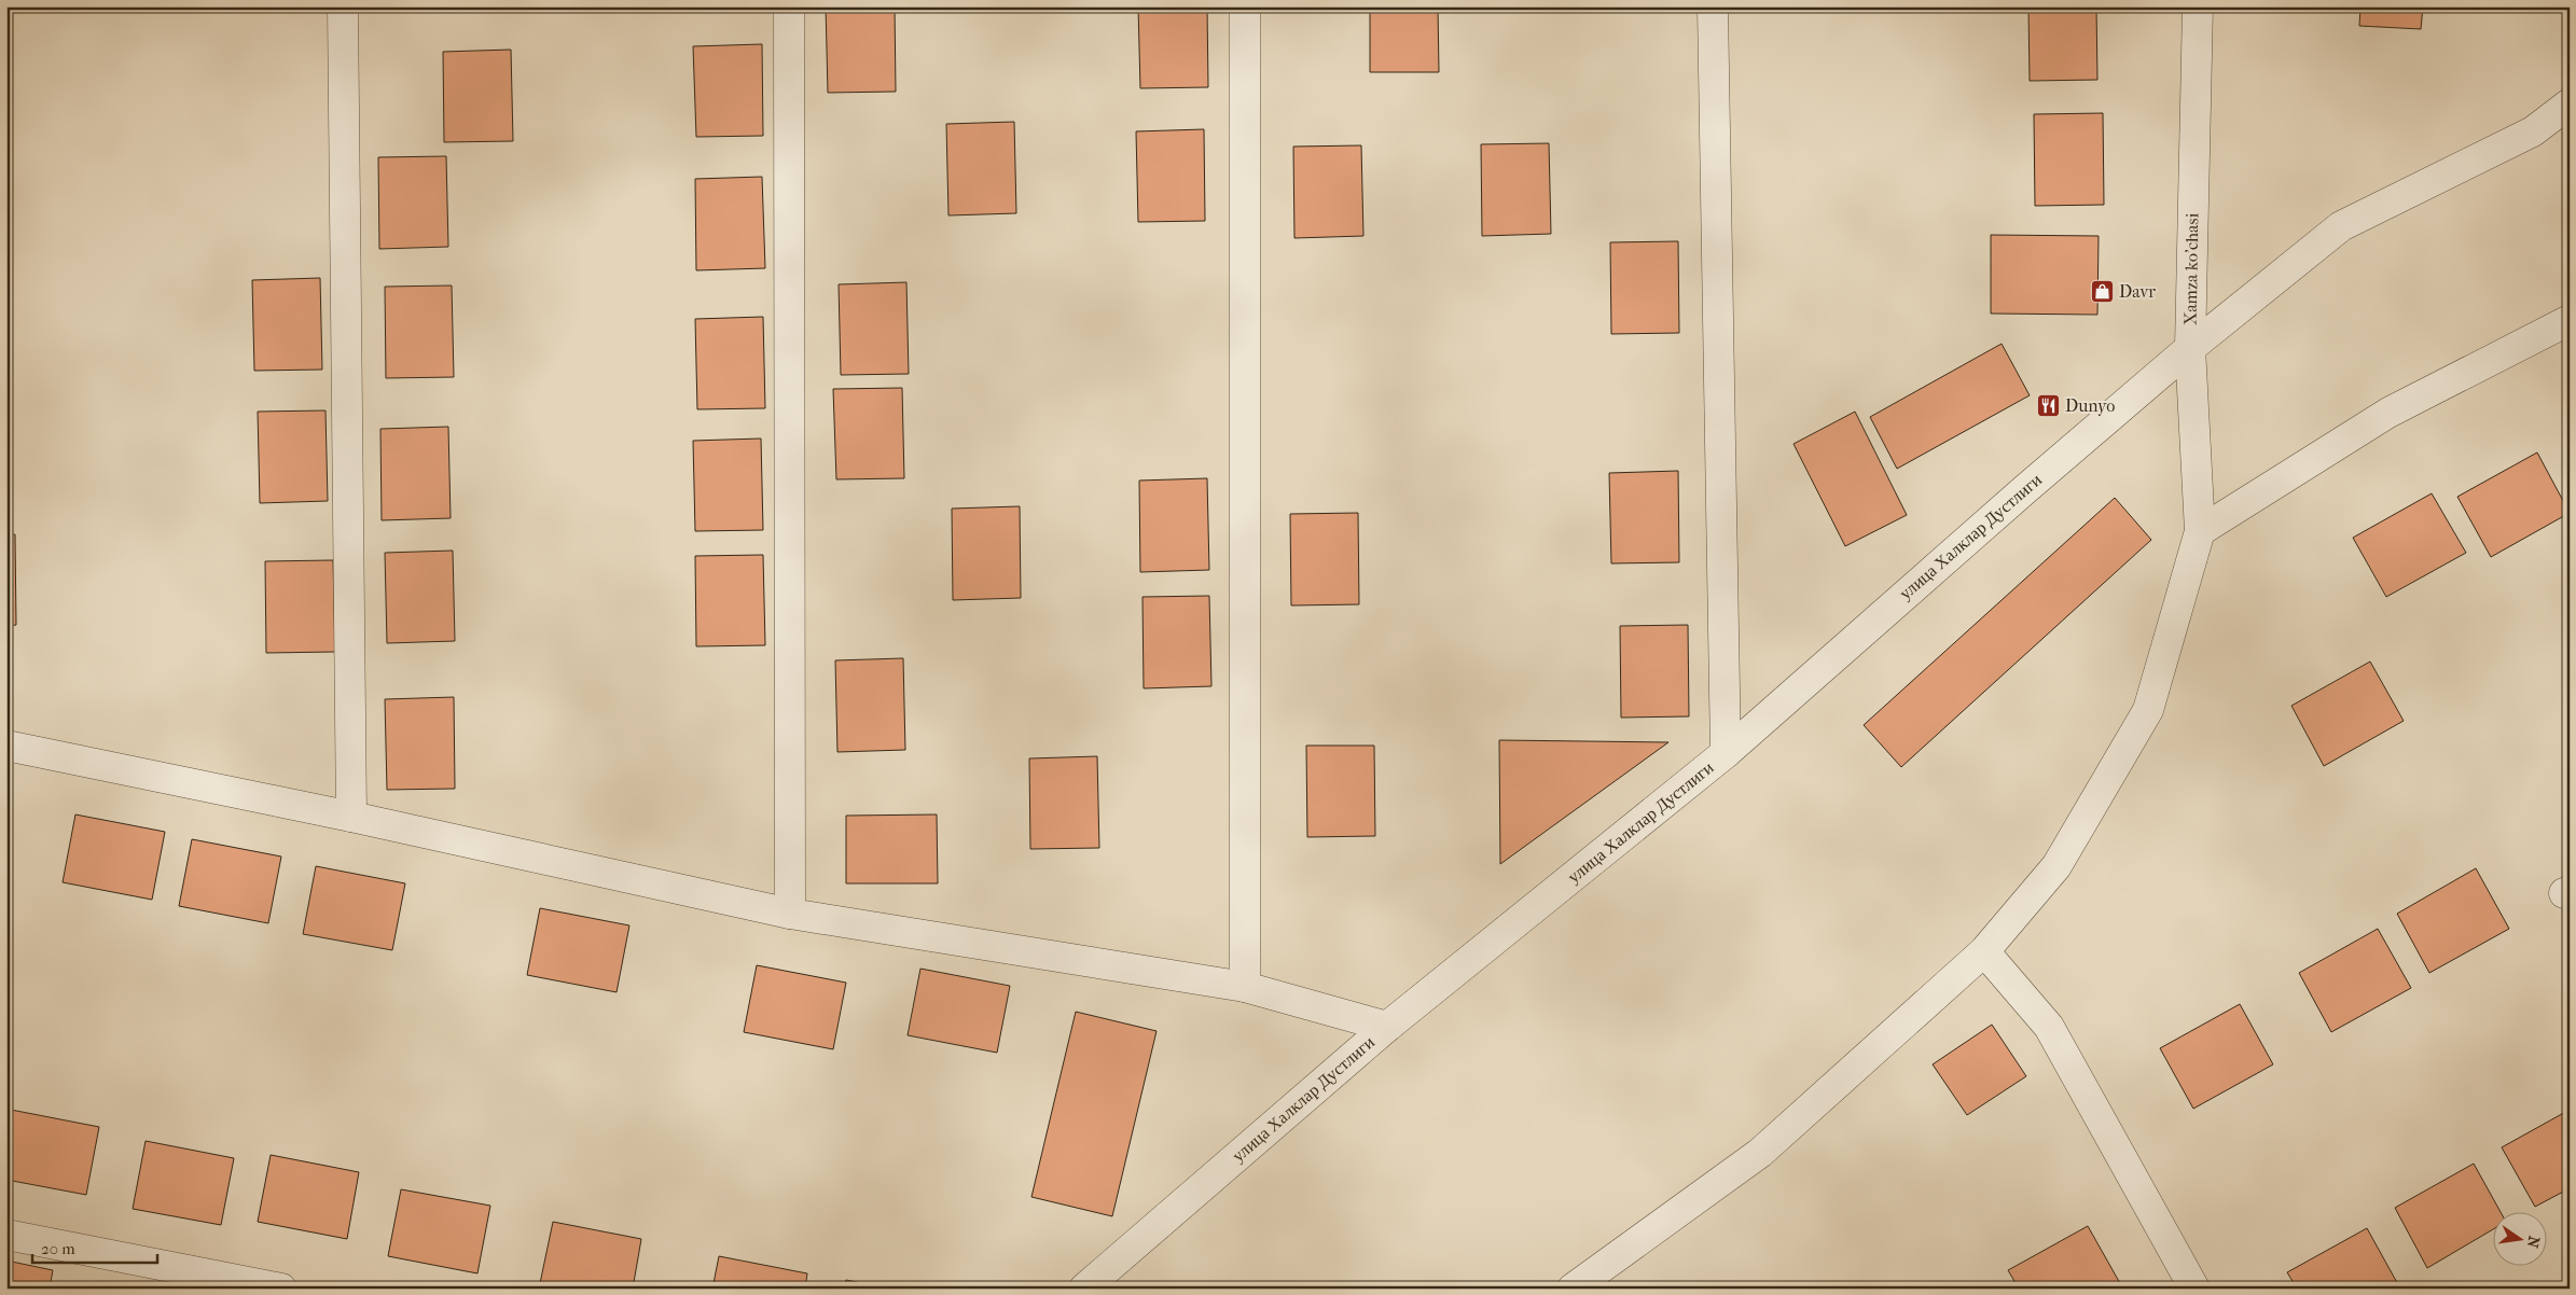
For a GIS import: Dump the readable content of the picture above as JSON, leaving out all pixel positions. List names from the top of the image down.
{
  "streets": {
    "street": ["Xamza ko'chasi", "улица Халклар Дустлиги"]
  },
  "crossings": [
    ["Xamza ko'chasi", "улица Халклар Дустлиги"]
  ],
  "places": {
    "shop": ["Davr"],
    "restaurant": ["Dunyo"]
  },
  "scale_bar": "20 m",
  "north": "right"
}
